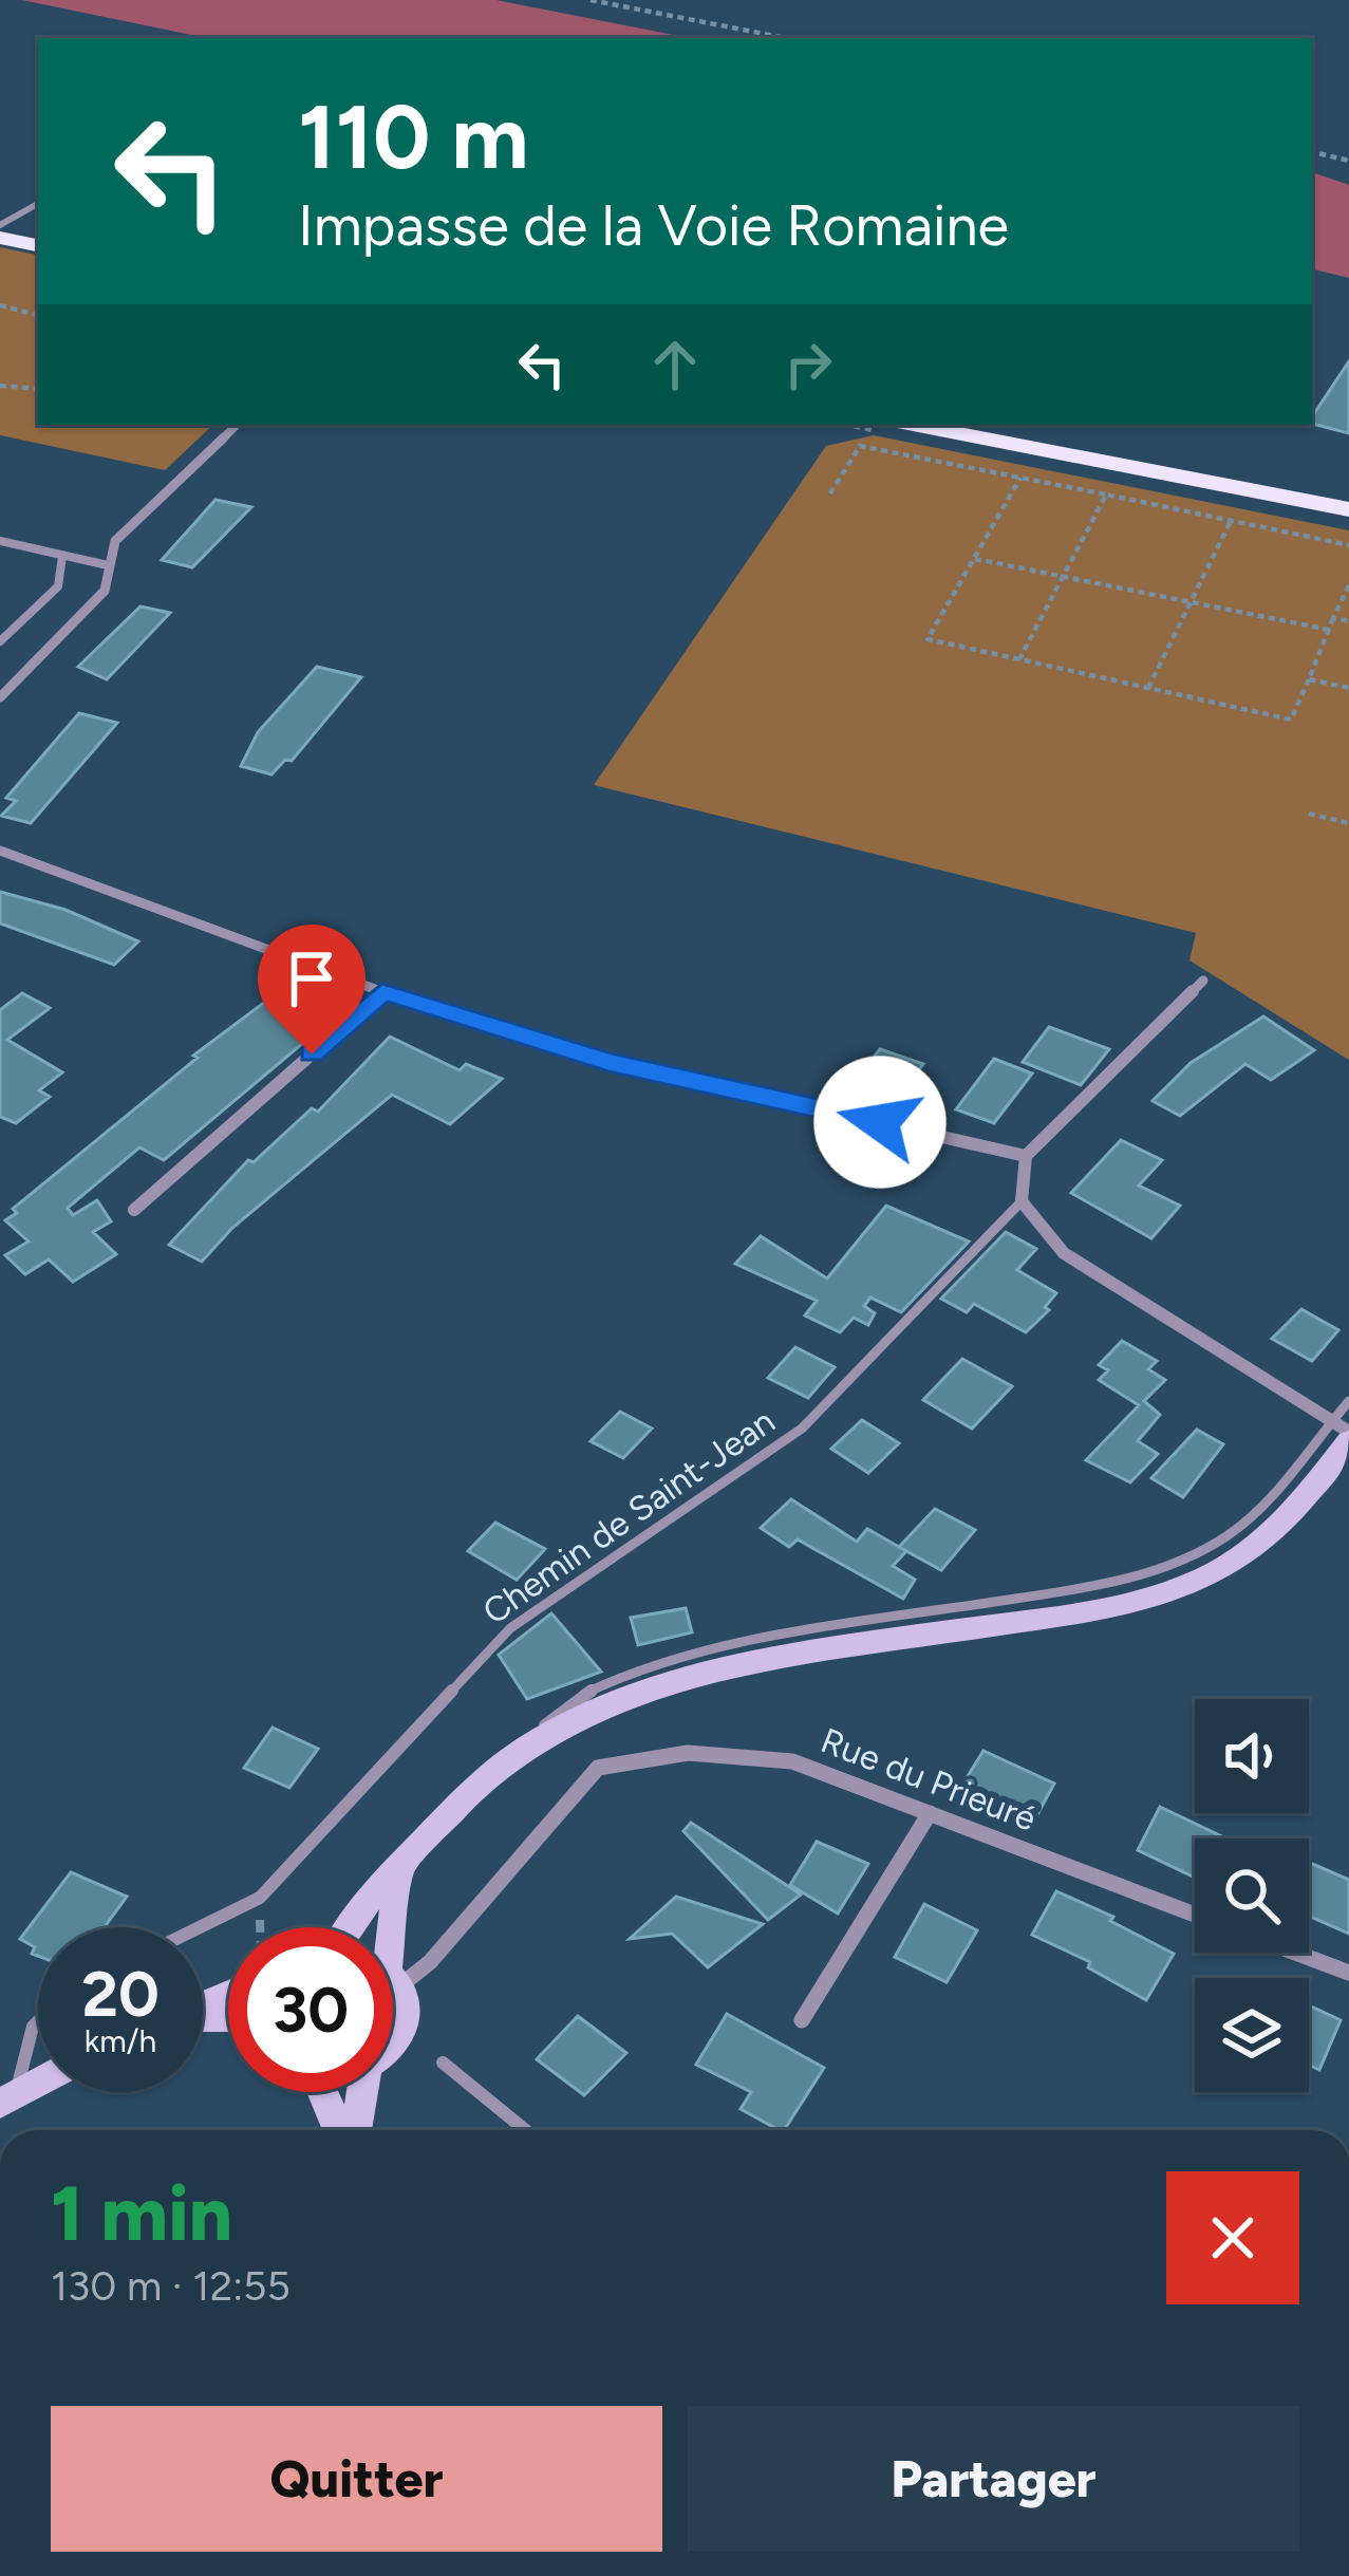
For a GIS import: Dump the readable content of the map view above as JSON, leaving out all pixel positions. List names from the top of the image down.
{
  "streets": {
    "street": ["Rue du Prieuré"],
    "lane": ["Chemin de Saint-Jean"]
  },
  "page": {
    "turn": ["110 m", "Impasse de la Voie Romaine"],
    "speed": "20 km/h",
    "limit": "30",
    "heading": ["1 min", "130 m · 12:55"],
    "buttons": ["Quitter", "Partager"]
  }
}
